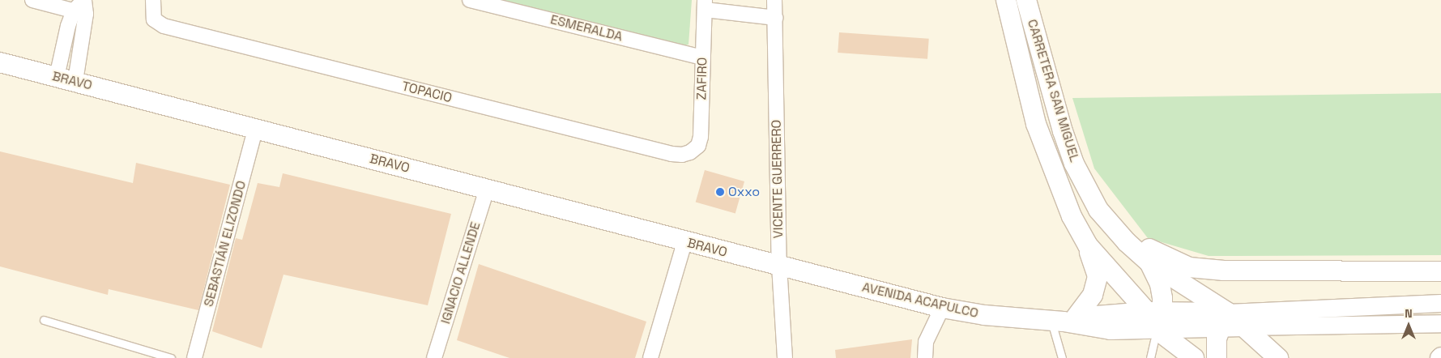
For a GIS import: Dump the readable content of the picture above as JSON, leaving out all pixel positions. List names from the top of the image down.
{
  "streets": {
    "main road": ["BRAVO", "CARRETERA SAN MIGUEL", "AVENIDA ACAPULCO"],
    "street": [
      "ESMERALDA",
      "ZAFIRO",
      "TOPACIO",
      "VICENTE GUERRERO",
      "SEBASTIÁN ELIZONDO",
      "IGNACIO ALLENDE"
    ]
  },
  "crossings": [
    ["ESMERALDA", "ZAFIRO"],
    ["ZAFIRO", "TOPACIO"],
    ["BRAVO", "VICENTE GUERRERO"],
    ["BRAVO", "SEBASTIÁN ELIZONDO"],
    ["BRAVO", "IGNACIO ALLENDE"],
    ["BRAVO", "AVENIDA ACAPULCO"],
    ["CARRETERA SAN MIGUEL", "AVENIDA ACAPULCO"],
    ["VICENTE GUERRERO", "AVENIDA ACAPULCO"]
  ],
  "places": ["Oxxo"],
  "north": "top"
}
